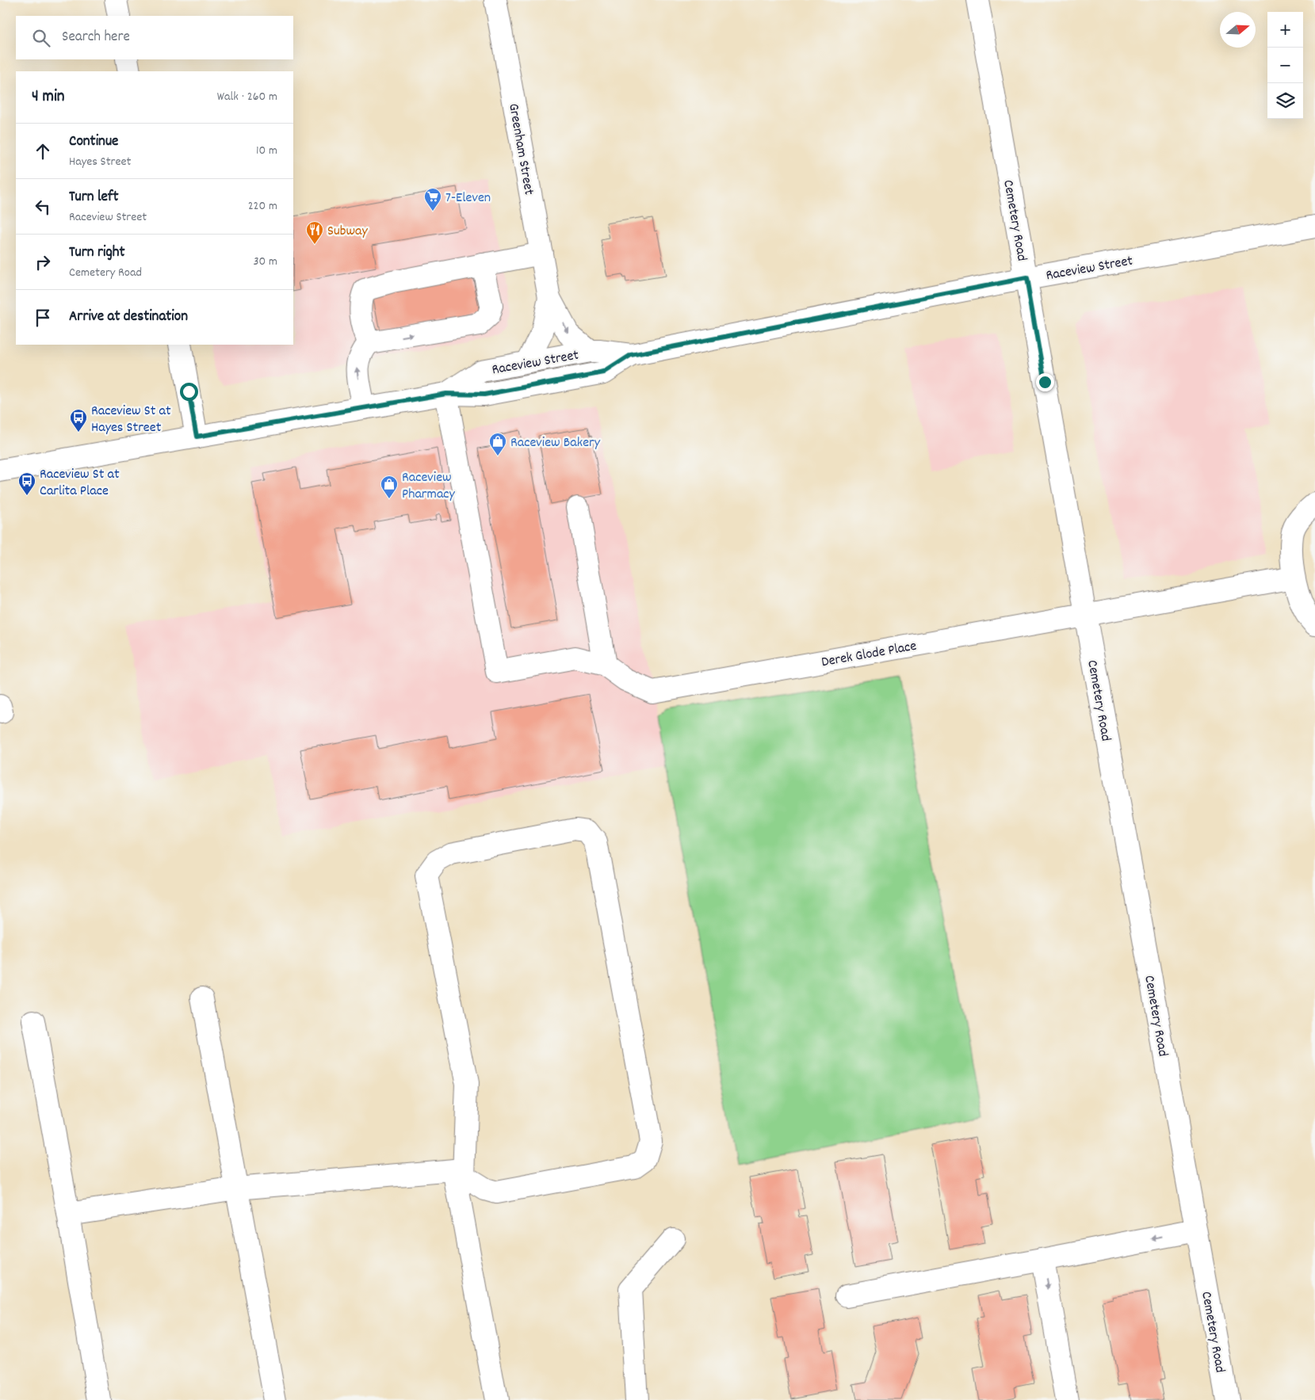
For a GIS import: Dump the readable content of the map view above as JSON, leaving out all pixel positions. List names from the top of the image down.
{
  "streets": {
    "street": [
      "Greenham Street",
      "Cemetery Road",
      "Raceview Street",
      "Derek Glode Place"
    ]
  },
  "crossings": [
    ["Greenham Street", "Raceview Street"],
    ["Cemetery Road", "Raceview Street"],
    ["Cemetery Road", "Derek Glode Place"]
  ],
  "places": {
    "supermarket": ["7-Eleven"],
    "restaurant": ["Subway"],
    "bus stop": ["Raceview St at Hayes Street", "Raceview St at Carlita Place"],
    "shop": ["Raceview Bakery", "Raceview Pharmacy"]
  },
  "north": "right",
  "page": {
    "map_buttons": ["+", "−"],
    "search": "Search here",
    "heading": ["4 min", "Walk · 260 m"],
    "list": [
      ["Continue", "Hayes Street", "10 m"],
      ["Turn left", "Raceview Street", "220 m"],
      ["Turn right", "Cemetery Road", "30 m"],
      "Arrive at destination"
    ]
  }
}
